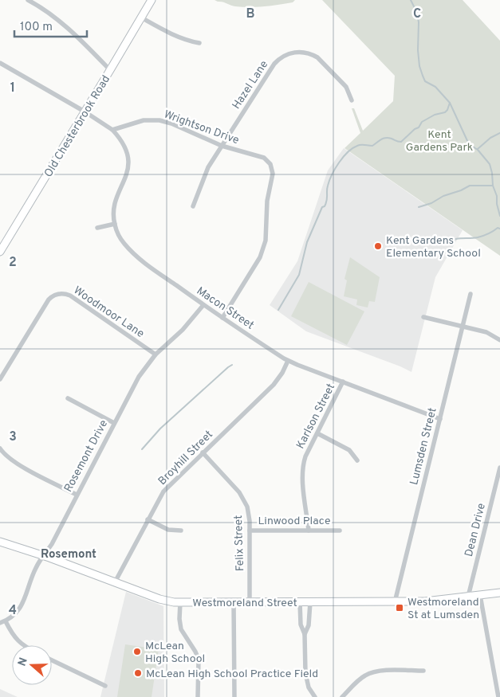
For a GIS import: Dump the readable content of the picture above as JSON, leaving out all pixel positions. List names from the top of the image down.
{
  "streets": {
    "main road": ["Old Chesterbrook Road", "Westmoreland Street"],
    "street": [
      "Hazel Lane",
      "Wrightson Drive",
      "Macon Street",
      "Woodmoor Lane",
      "Karlson Street",
      "Lumsden Street",
      "Rosemont Drive",
      "Broyhill Street",
      "Linwood Place",
      "Dean Drive",
      "Felix Street"
    ]
  },
  "crossings": [
    ["Hazel Lane", "Wrightson Drive"],
    ["Wrightson Drive", "Macon Street"],
    ["Macon Street", "Karlson Street"],
    ["Macon Street", "Lumsden Street"],
    ["Macon Street", "Rosemont Drive"],
    ["Macon Street", "Broyhill Street"],
    ["Woodmoor Lane", "Rosemont Drive"],
    ["Karlson Street", "Linwood Place"],
    ["Lumsden Street", "Westmoreland Street"],
    ["Rosemont Drive", "Westmoreland Street"],
    ["Broyhill Street", "Felix Street"],
    ["Broyhill Street", "Westmoreland Street"],
    ["Linwood Place", "Felix Street"],
    ["Dean Drive", "Westmoreland Street"],
    ["Felix Street", "Westmoreland Street"]
  ],
  "districts": ["Rosemont"],
  "parks": ["Kent Gardens Park"],
  "places": {
    "other": ["Kent Gardens Elementary School", "McLean High School", "McLean High School Practice Field"],
    "transit": ["Westmoreland St at Lumsden"]
  },
  "scale_bar": "100 m",
  "north": "left",
  "grid": {
    "columns": ["B", "C"],
    "rows": [
      "1",
      "2",
      "3",
      "4"
    ]
  }
}
